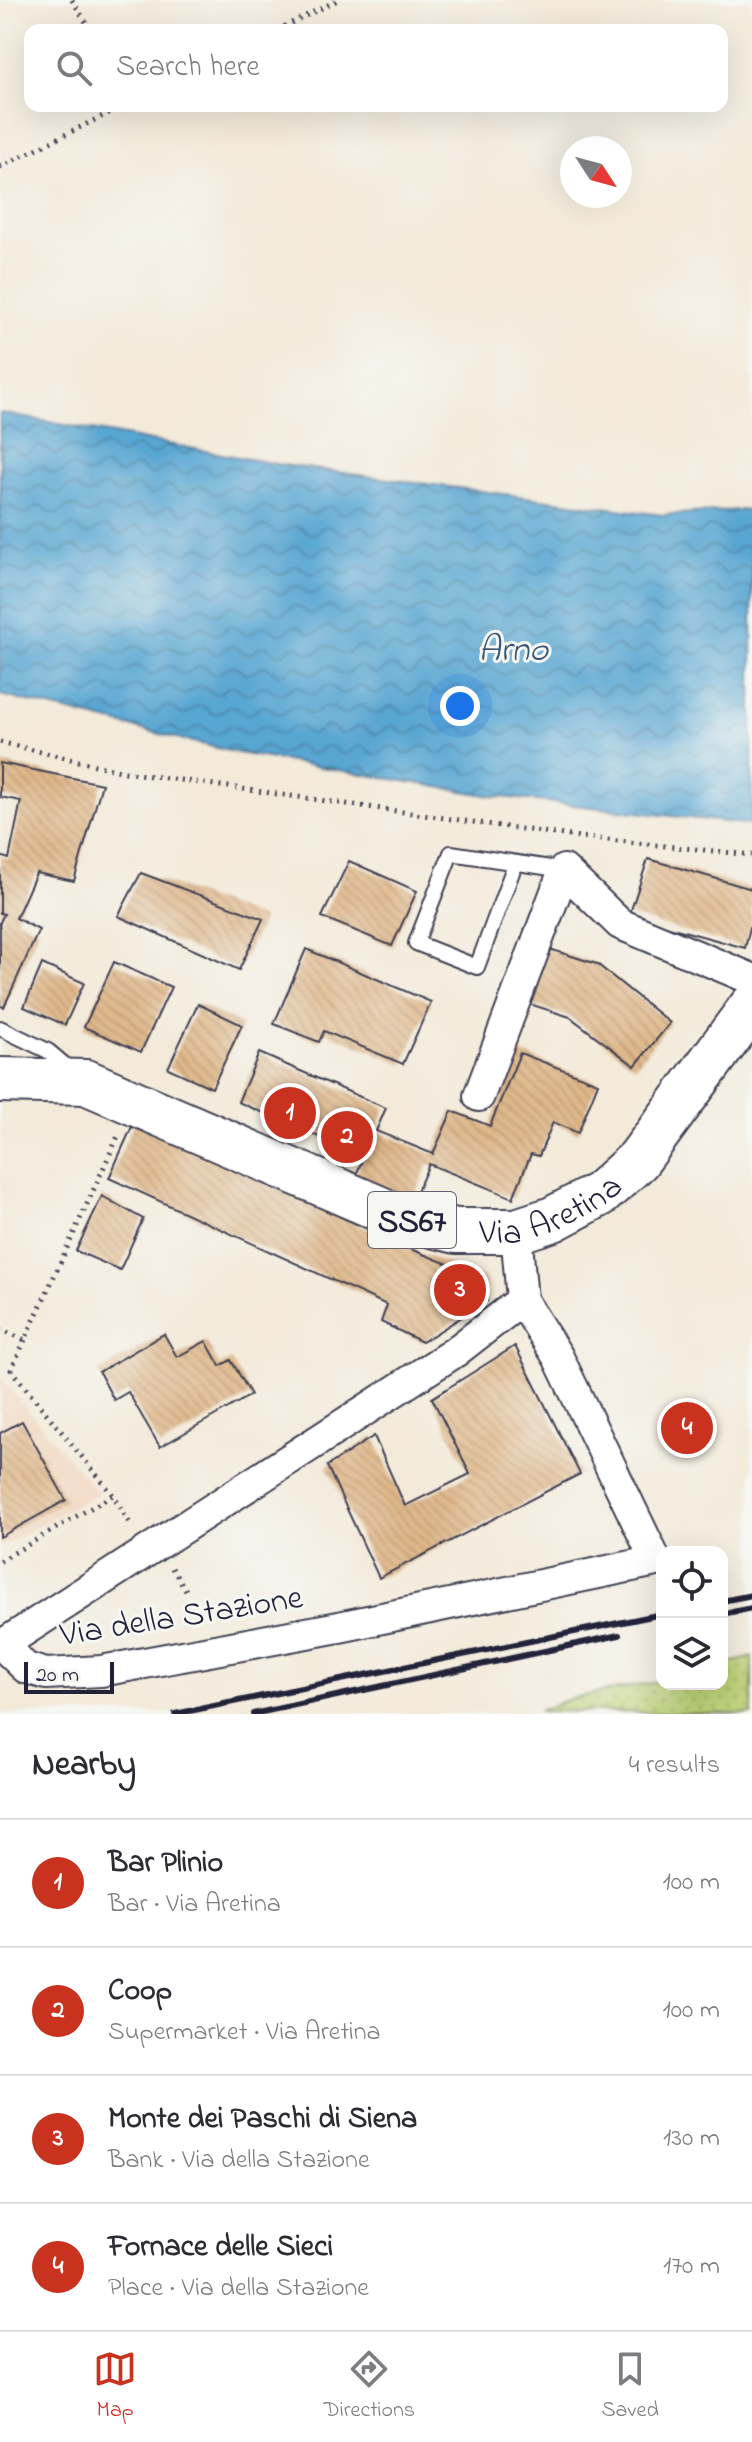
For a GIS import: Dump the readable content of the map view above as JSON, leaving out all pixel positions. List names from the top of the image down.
{
  "streets": {
    "main road": ["Via Aretina", "SS67"],
    "street": ["Via della Stazione"]
  },
  "crossings": [
    ["Via Aretina", "Via della Stazione"]
  ],
  "water": ["Arno"],
  "scale_bar": "20 m",
  "north": "bottom right",
  "page": {
    "search": "Search here",
    "pins": [
      "1",
      "2",
      "3",
      "4"
    ],
    "scale": "20 m",
    "heading": ["Nearby", "4 results"],
    "list": [
      {
        "mark": "1",
        "name": "Bar Plinio",
        "note": "Bar · Via Aretina",
        "value": "100 m"
      },
      {
        "mark": "2",
        "name": "Coop",
        "note": "Supermarket · Via Aretina",
        "value": "100 m"
      },
      {
        "mark": "3",
        "name": "Monte dei Paschi di Siena",
        "note": "Bank · Via della Stazione",
        "value": "130 m"
      },
      {
        "mark": "4",
        "name": "Fornace delle Sieci",
        "note": "Place · Via della Stazione",
        "value": "170 m"
      }
    ],
    "nav": ["Map", "Directions", "Saved"]
  }
}
